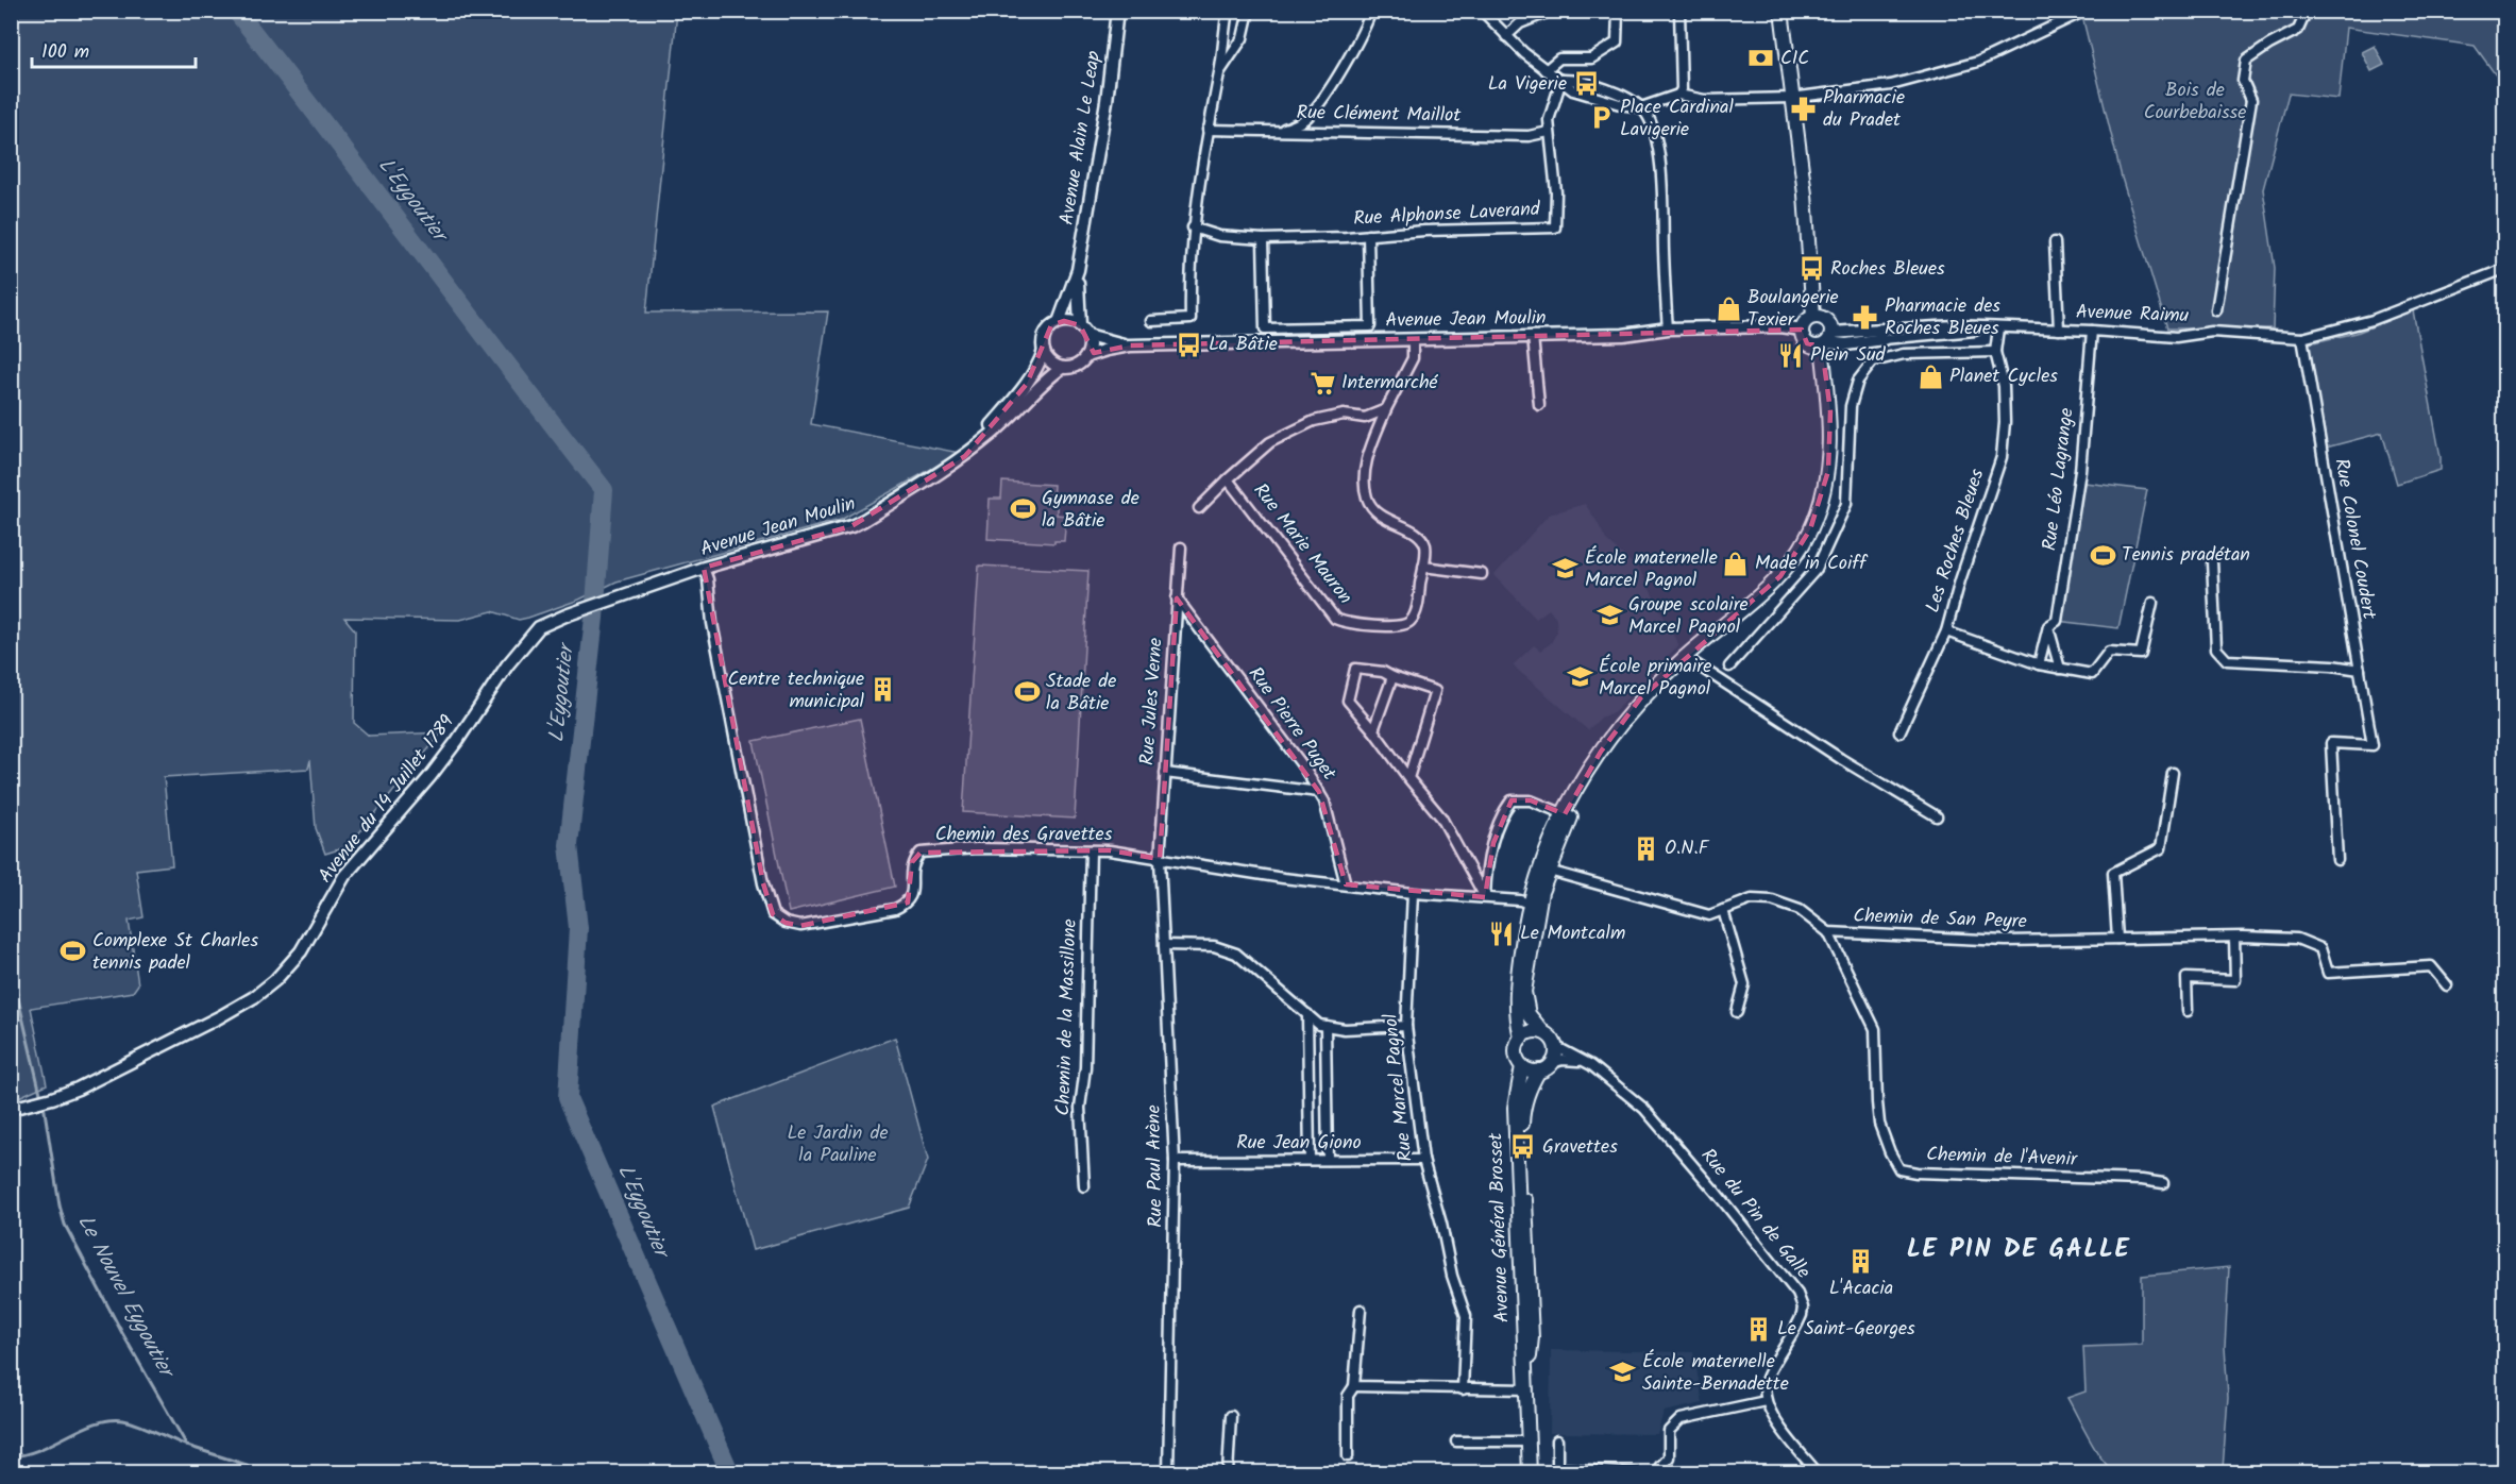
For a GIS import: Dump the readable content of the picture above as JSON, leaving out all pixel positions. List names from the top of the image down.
{
  "streets": {
    "main road": ["Avenue Général Brosset"],
    "street": [
      "Rue Clément Maillot",
      "Avenue Alain Le Leap",
      "Rue Alphonse Laverand",
      "Avenue Raimu",
      "Avenue Jean Moulin",
      "Rue Léo Lagrange",
      "Rue Colonel Coudert",
      "Les Roches Bleues",
      "Rue Marie Mauron",
      "Rue Jules Verne",
      "Rue Pierre Puget",
      "Avenue du 14 Juillet 1789",
      "Chemin des Gravettes",
      "Chemin de San Peyre",
      "Chemin de la Massillone",
      "Rue Marcel Pagnol",
      "Rue Jean Giono",
      "Chemin de l'Avenir",
      "Rue Paul Arène",
      "Rue du Pin de Galle"
    ]
  },
  "crossings": [
    ["Rue Clément Maillot", "Rue Alphonse Laverand"],
    ["Avenue Alain Le Leap", "Avenue Jean Moulin"],
    ["Avenue Raimu", "Avenue Jean Moulin"],
    ["Avenue Raimu", "Rue Léo Lagrange"],
    ["Avenue Raimu", "Rue Colonel Coudert"],
    ["Avenue Raimu", "Les Roches Bleues"],
    ["Avenue Jean Moulin", "Rue Marie Mauron"],
    ["Avenue Jean Moulin", "Avenue du 14 Juillet 1789"],
    ["Avenue Jean Moulin", "Chemin des Gravettes"],
    ["Rue Jules Verne", "Rue Pierre Puget"],
    ["Rue Jules Verne", "Chemin des Gravettes"],
    ["Rue Jules Verne", "Rue Paul Arène"],
    ["Rue Pierre Puget", "Chemin des Gravettes"],
    ["Chemin des Gravettes", "Chemin de la Massillone"],
    ["Chemin des Gravettes", "Rue Marcel Pagnol"],
    ["Chemin des Gravettes", "Rue Paul Arène"],
    ["Chemin de San Peyre", "Chemin de l'Avenir"],
    ["Rue Marcel Pagnol", "Rue Jean Giono"],
    ["Rue Jean Giono", "Rue Paul Arène"],
    ["Rue du Pin de Galle", "Avenue Général Brosset"]
  ],
  "districts": ["LE PIN DE GALLE"],
  "water": ["L'Eygoutier", "Le Nouvel Eygoutier"],
  "parks": ["Bois de Courbebaisse", "Le Jardin de la Pauline"],
  "places": {
    "bank": ["CIC"],
    "bus stop": [
      "La Vigerie",
      "Roches Bleues",
      "La Bâtie",
      "Gravettes"
    ],
    "pharmacy": ["Pharmacie du Pradet", "Pharmacie des Roches Bleues"],
    "parking": ["Place Cardinal Lavigerie"],
    "shop": ["Boulangerie Texier", "Planet Cycles", "Made in Coiff"],
    "restaurant": ["Plein Sud", "Le Montcalm"],
    "supermarket": ["Intermarché"],
    "sports": [
      "Gymnase de la Bâtie",
      "Tennis pradétan",
      "Stade de la Bâtie",
      "Complexe St Charles tennis padel"
    ],
    "school or university": [
      "École maternelle Marcel Pagnol",
      "Groupe scolaire Marcel Pagnol",
      "École primaire Marcel Pagnol",
      "École maternelle Sainte-Bernadette"
    ],
    "building": [
      "Centre technique municipal",
      "O.N.F",
      "L'Acacia",
      "Le Saint-Georges"
    ]
  },
  "scale_bar": "100 m"
}
